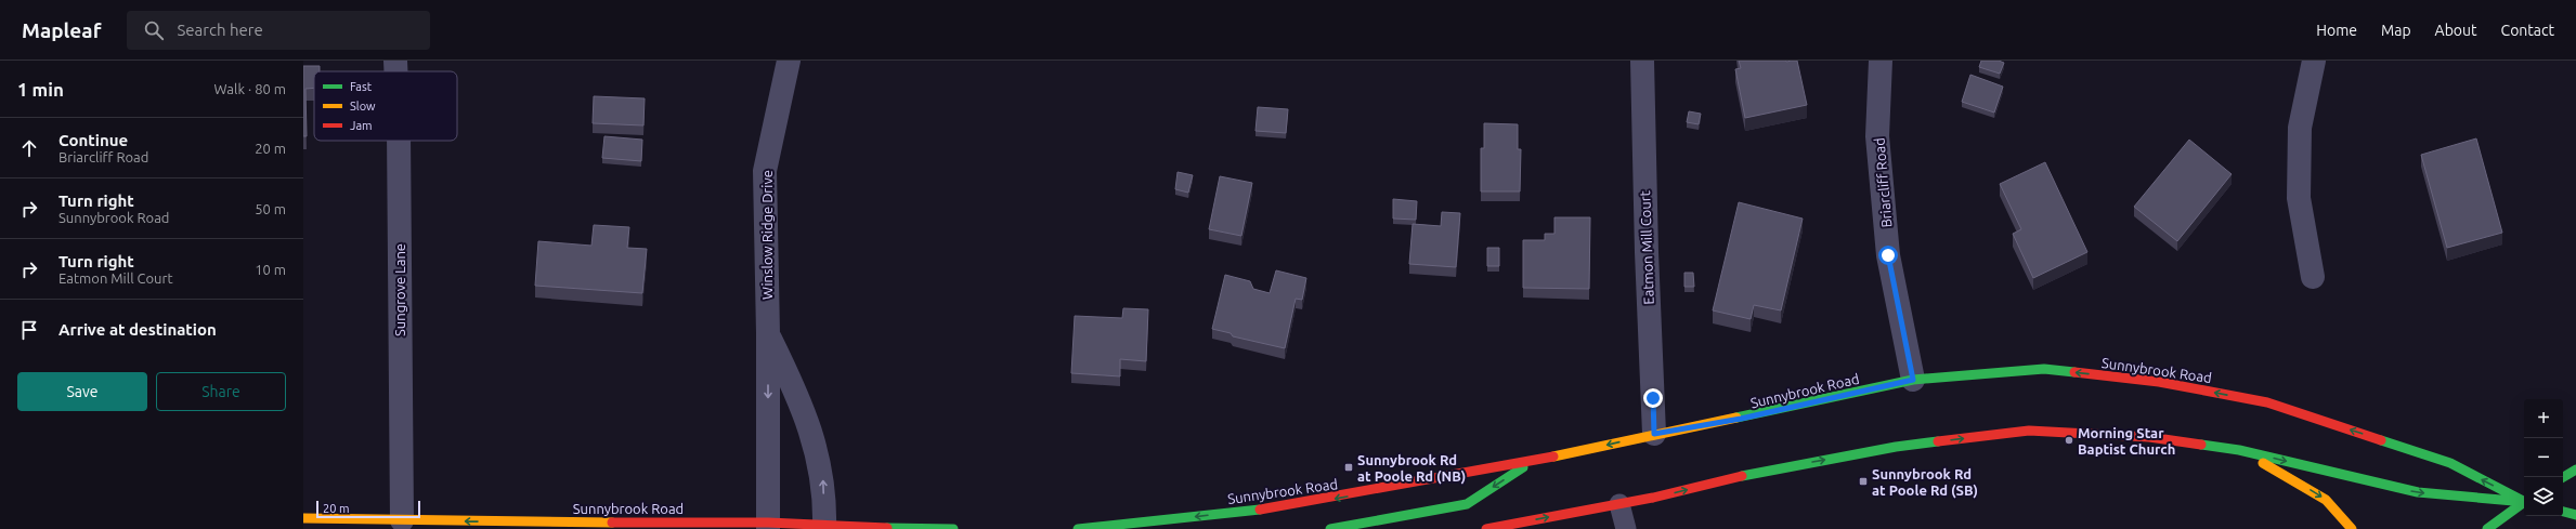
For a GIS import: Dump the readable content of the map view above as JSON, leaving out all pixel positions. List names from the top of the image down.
{
  "streets": {
    "main road": ["Sunnybrook Road"],
    "street": [
      "Briarcliff Road",
      "Winslow Ridge Drive",
      "Eatmon Mill Court",
      "Sungrove Lane"
    ]
  },
  "crossings": [
    ["Briarcliff Road", "Sunnybrook Road"],
    ["Winslow Ridge Drive", "Sunnybrook Road"],
    ["Eatmon Mill Court", "Sunnybrook Road"],
    ["Sungrove Lane", "Sunnybrook Road"]
  ],
  "places": {
    "other": ["Morning Star Baptist Church"],
    "transit": ["Sunnybrook Rd at Poole Rd (NB)", "Sunnybrook Rd at Poole Rd (SB)"]
  },
  "legend": ["Fast", "Slow", "Jam"],
  "scale_bar": "20 m",
  "page": {
    "header": "Mapleaf",
    "search": "Search here",
    "nav": [
      "Home",
      "Map",
      "About",
      "Contact"
    ],
    "heading": ["1 min", "Walk · 80 m"],
    "list": [
      ["Continue", "Briarcliff Road", "20 m"],
      ["Turn right", "Sunnybrook Road", "50 m"],
      ["Turn right", "Eatmon Mill Court", "10 m"],
      "Arrive at destination"
    ],
    "buttons": ["Save", "Share"],
    "map_buttons": ["+", "−"],
    "scale": "20 m"
  }
}
